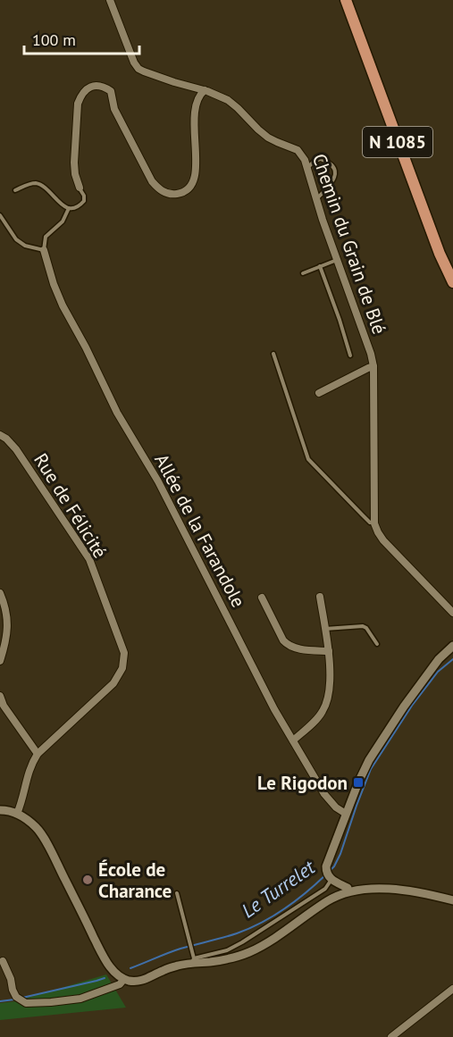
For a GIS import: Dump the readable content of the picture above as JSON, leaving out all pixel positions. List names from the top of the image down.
{
  "streets": {
    "main road": ["N 1085"],
    "street": ["Chemin du Grain de Blé", "Rue de Félicité", "Allée de la Farandole"]
  },
  "water": ["Le Turrelet"],
  "places": {
    "transit": ["Le Rigodon"],
    "other": ["École de Charance"]
  },
  "scale_bar": "100 m"
}
